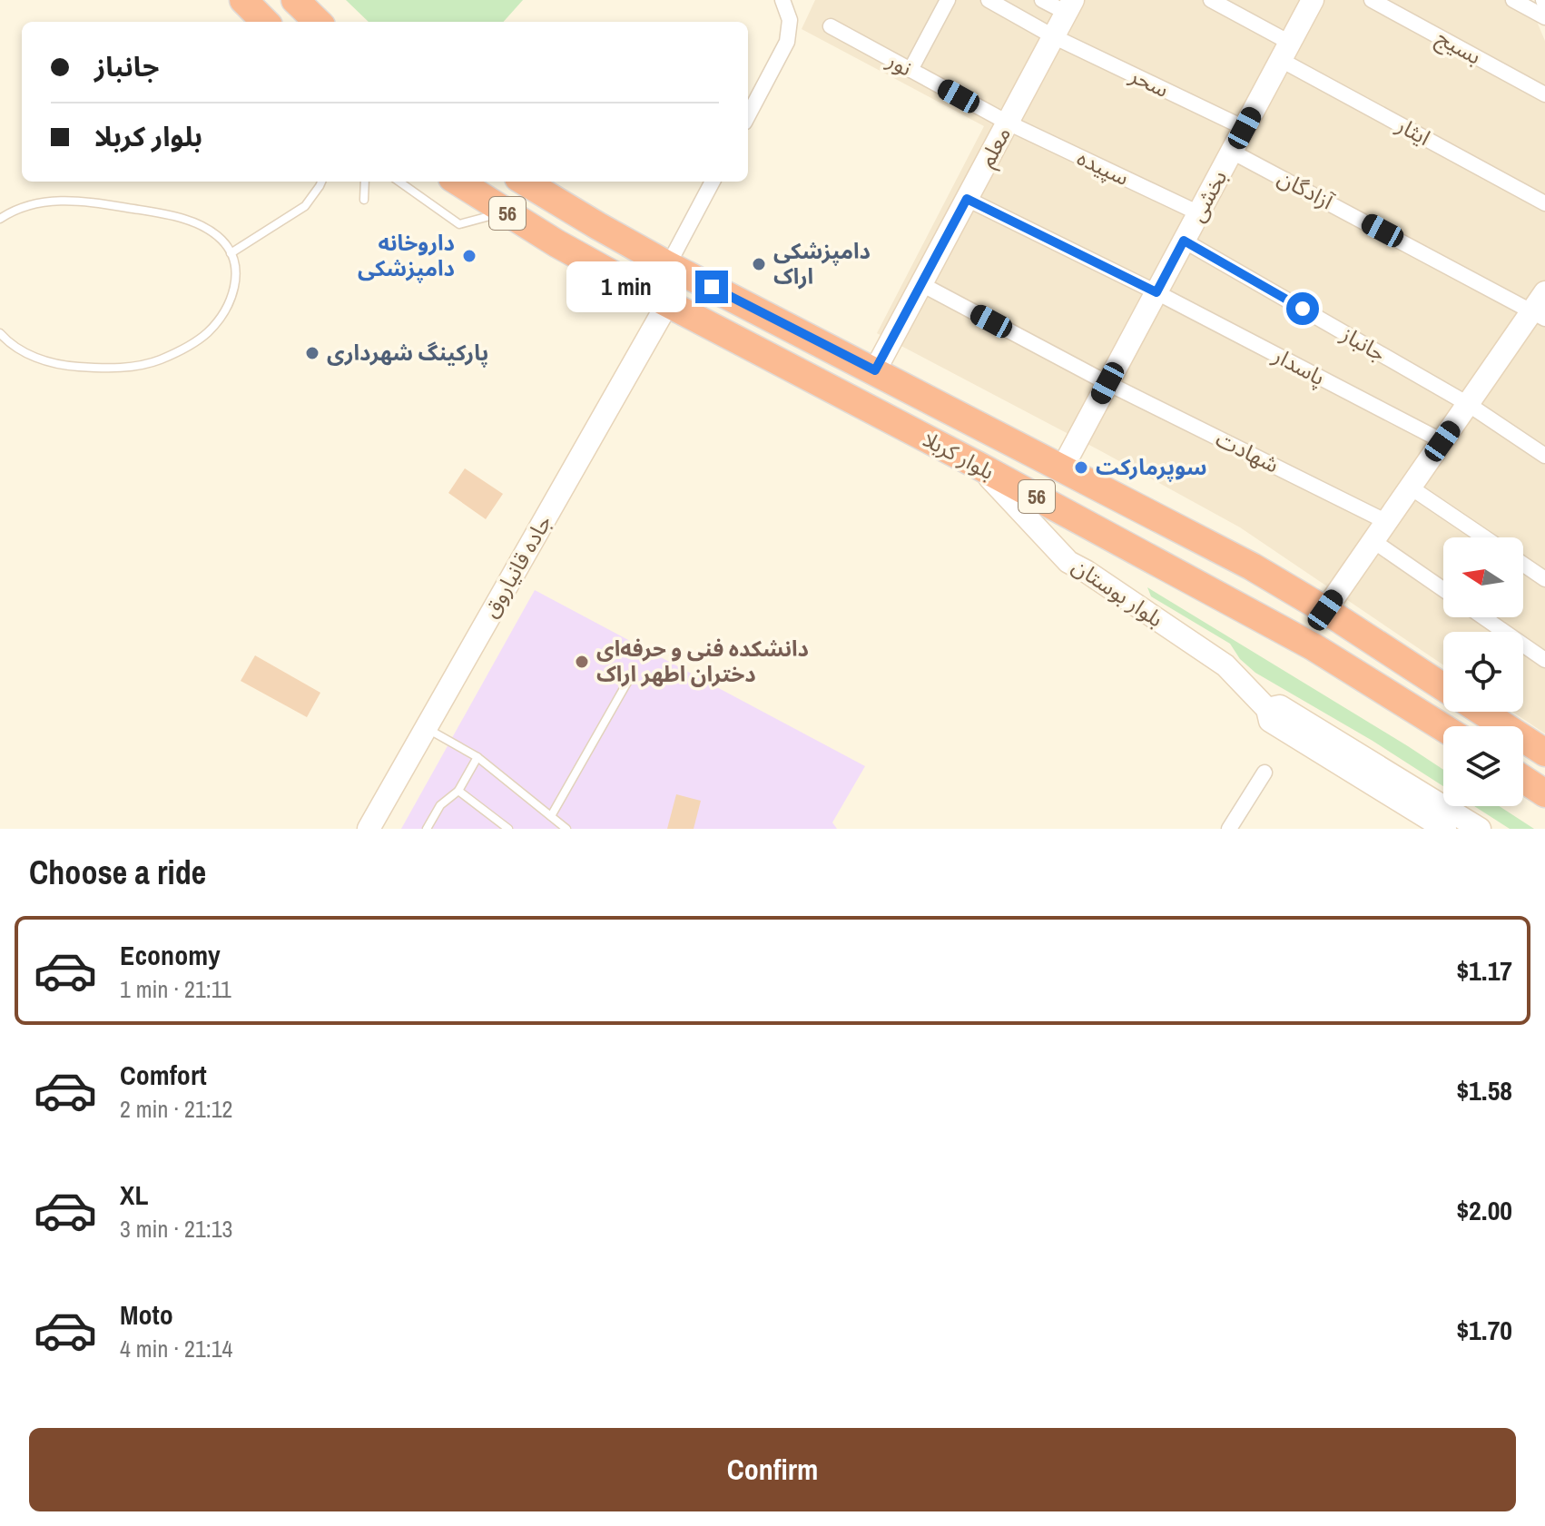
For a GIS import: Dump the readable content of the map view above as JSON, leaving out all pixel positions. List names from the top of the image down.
{
  "streets": {
    "highway": ["56", "بلوار کربلا"],
    "street": [
      "بسیج",
      "نور",
      "سحر",
      "ایثار",
      "معلم",
      "سپیده",
      "آزادگان",
      "بخشی",
      "جانباز",
      "پاسدار",
      "شهادت",
      "جاده قانیاروق",
      "بلوار بوستان"
    ]
  },
  "crossings": [
    ["نور", "معلم"],
    ["نور", "سپیده"],
    ["سحر", "معلم"],
    ["سحر", "بخشی"],
    ["ایثار", "بخشی"],
    ["معلم", "سپیده"],
    ["معلم", "پاسدار"],
    ["معلم", "شهادت"],
    ["معلم", "بلوار کربلا"],
    ["سپیده", "بخشی"],
    ["آزادگان", "بخشی"],
    ["بخشی", "جانباز"],
    ["بخشی", "پاسدار"],
    ["بخشی", "شهادت"],
    ["بخشی", "بلوار کربلا"],
    ["56", "بلوار کربلا"],
    ["بلوار کربلا", "جاده قانیاروق"],
    ["بلوار کربلا", "بلوار بوستان"]
  ],
  "places": [
    "داروخانه دامپزشکی",
    "دامپزشکی اراک",
    "پارکینگ شهرداری",
    "سوپرمارکت",
    "دانشکده فنی و حرفه‌ای دختران اطهر اراک"
  ],
  "north": "left",
  "page": {
    "banner": ["جانباز", "بلوار کربلا"],
    "bubble": "1 min",
    "heading": "Choose a ride",
    "list": [
      {
        "name": "Economy",
        "note": "1 min · 21:11",
        "value": "$1.17"
      },
      {
        "name": "Comfort",
        "note": "2 min · 21:12",
        "value": "$1.58"
      },
      {
        "name": "XL",
        "note": "3 min · 21:13",
        "value": "$2.00"
      },
      {
        "name": "Moto",
        "note": "4 min · 21:14",
        "value": "$1.70"
      }
    ],
    "buttons": "Confirm"
  }
}
